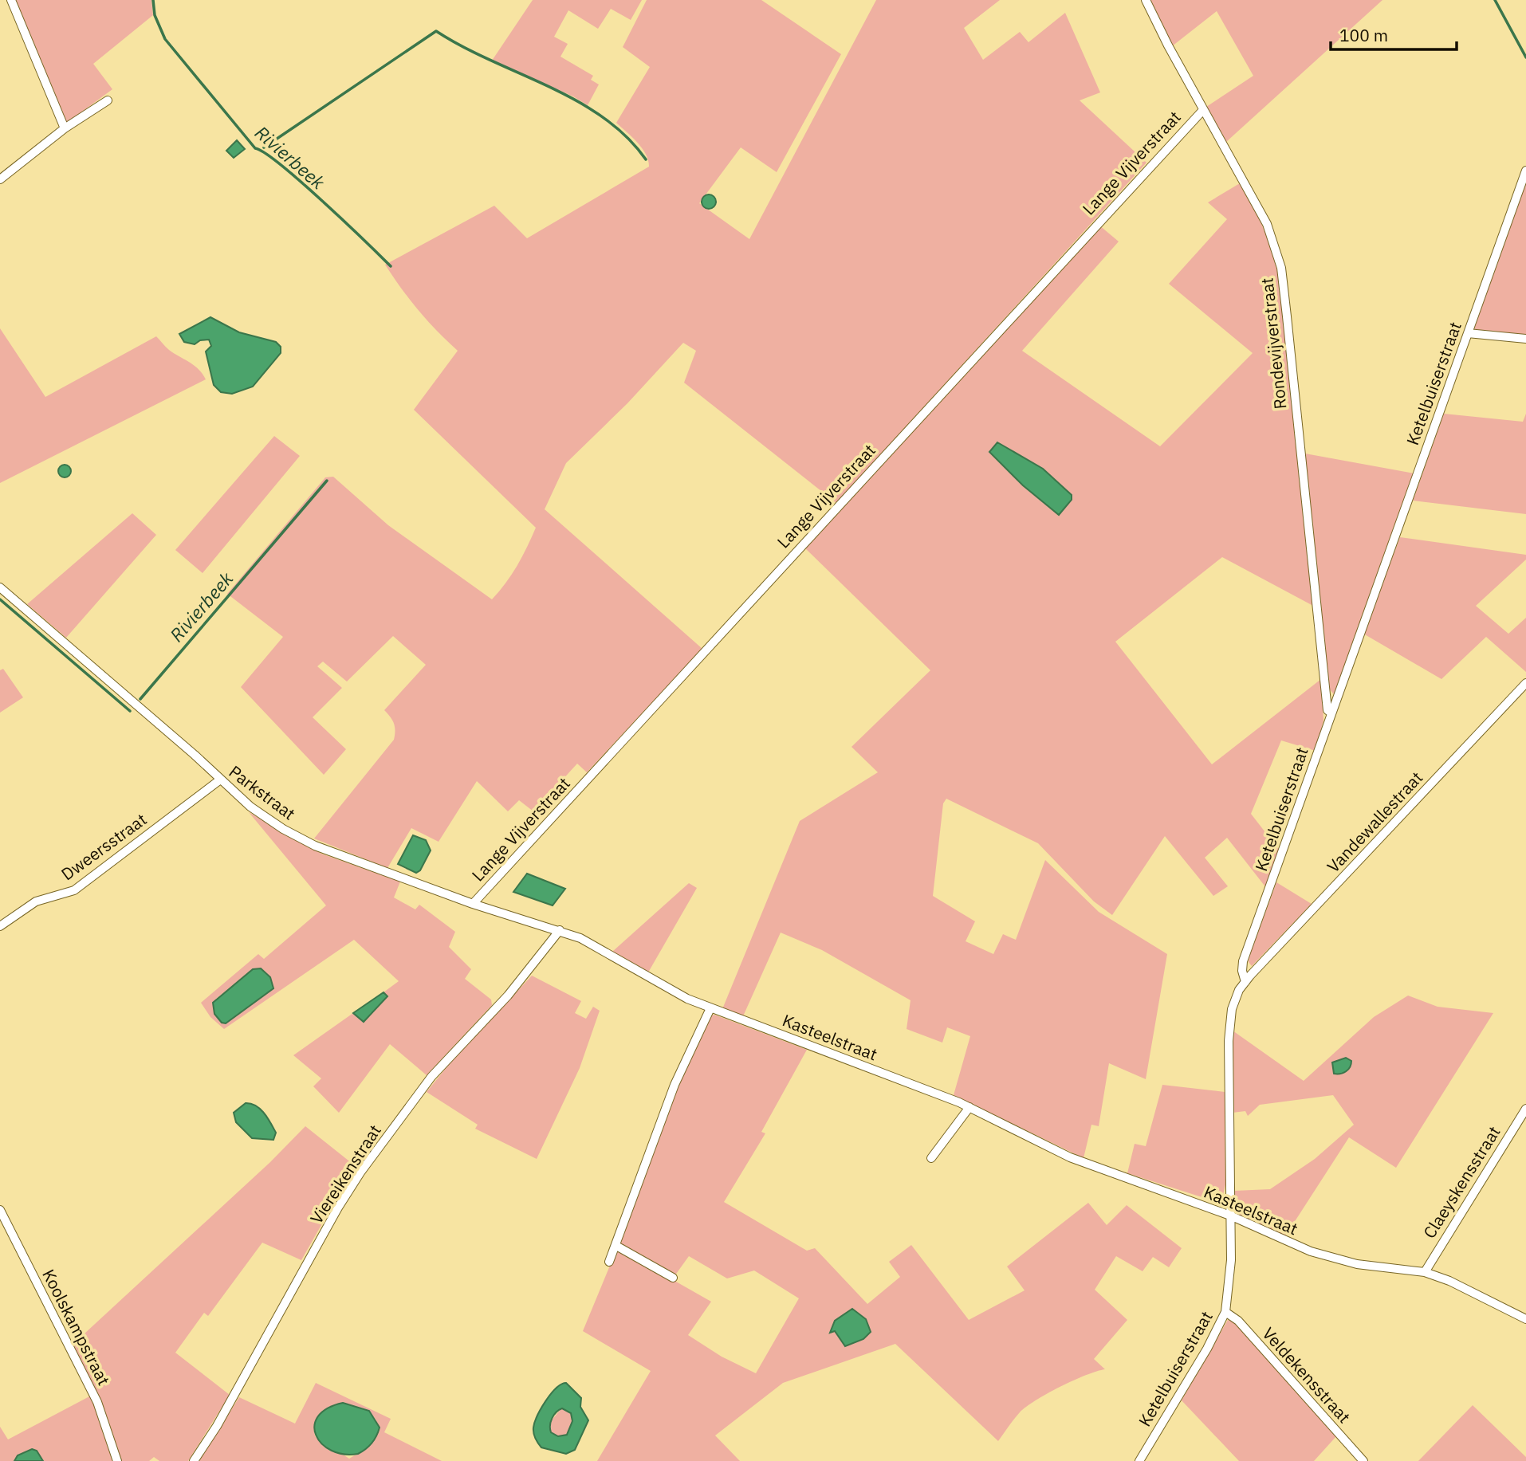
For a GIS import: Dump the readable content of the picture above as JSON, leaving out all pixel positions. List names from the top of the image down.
{
  "streets": {
    "street": [
      "Lange Vijverstraat",
      "Rondevijverstraat",
      "Ketelbuiserstraat",
      "Parkstraat",
      "Vandewallestraat",
      "Dweersstraat",
      "Kasteelstraat",
      "Viereikenstraat",
      "Claeyskensstraat",
      "Koolskampstraat",
      "Veldekensstraat"
    ]
  },
  "crossings": [
    ["Lange Vijverstraat", "Rondevijverstraat"],
    ["Lange Vijverstraat", "Parkstraat"],
    ["Rondevijverstraat", "Ketelbuiserstraat"],
    ["Ketelbuiserstraat", "Vandewallestraat"],
    ["Ketelbuiserstraat", "Kasteelstraat"],
    ["Ketelbuiserstraat", "Veldekensstraat"],
    ["Parkstraat", "Dweersstraat"],
    ["Parkstraat", "Kasteelstraat"],
    ["Parkstraat", "Viereikenstraat"],
    ["Kasteelstraat", "Viereikenstraat"],
    ["Kasteelstraat", "Claeyskensstraat"]
  ],
  "water": ["Rivierbeek"],
  "scale_bar": "100 m"
}
